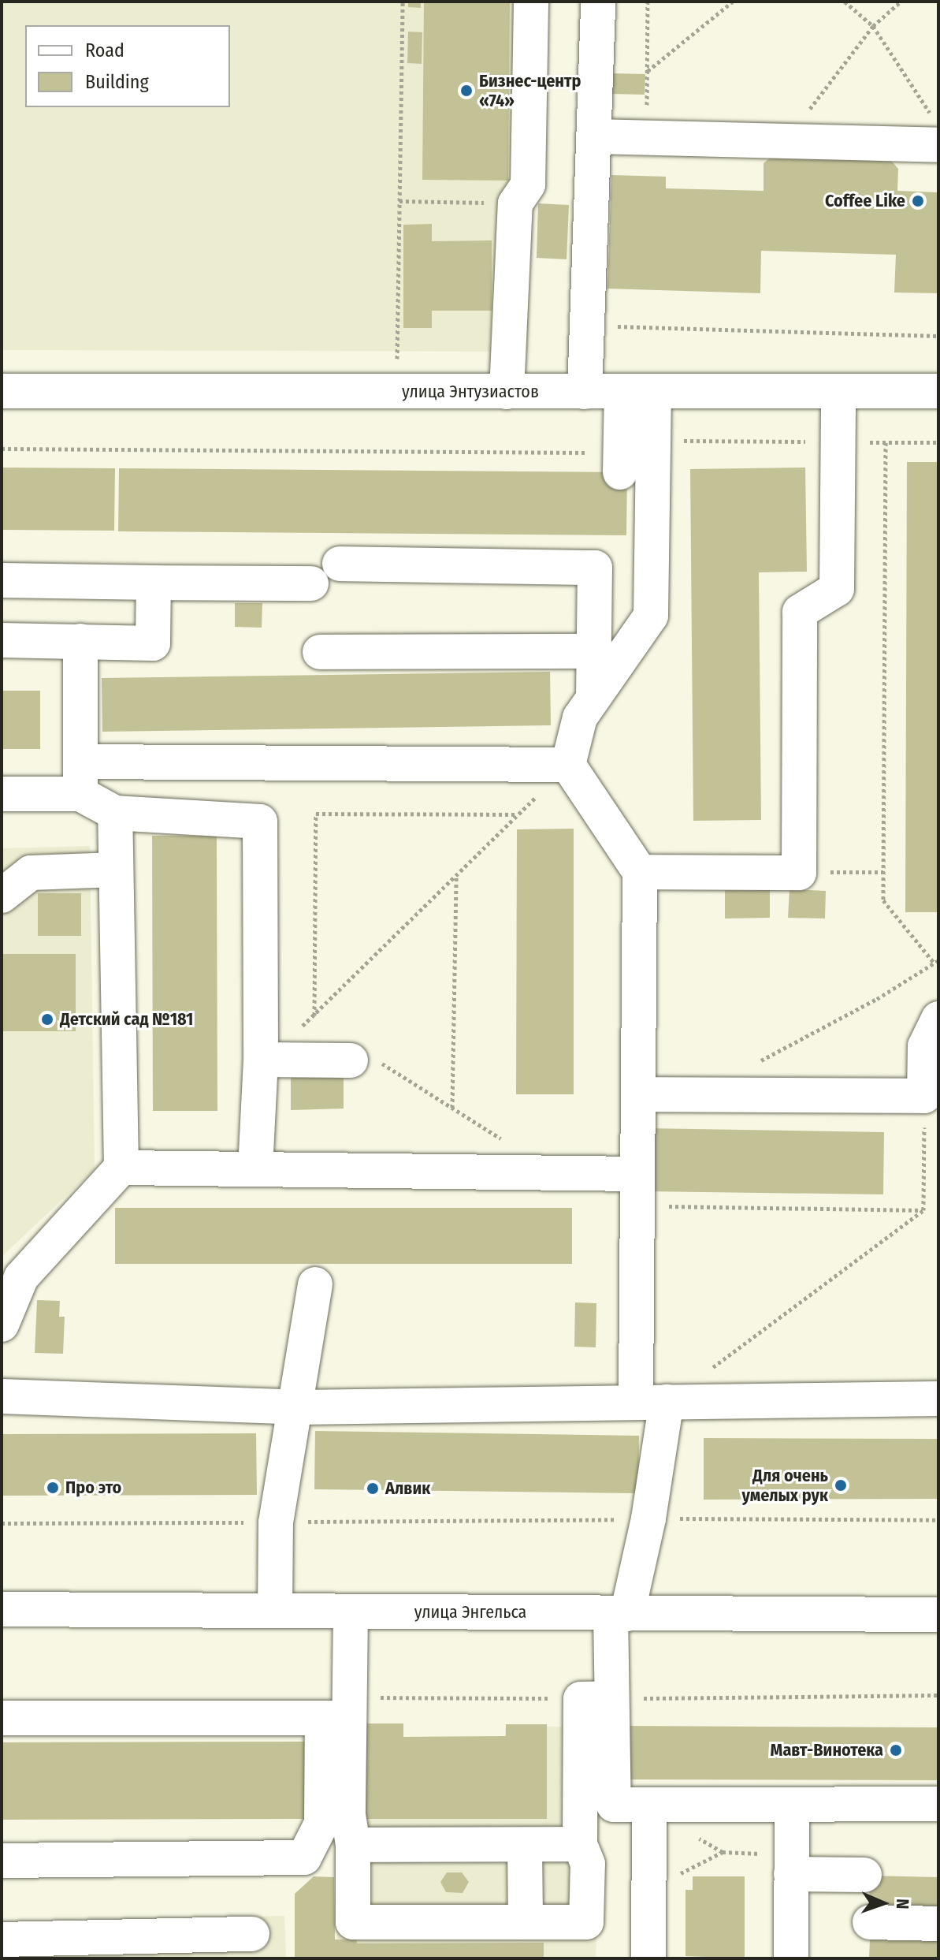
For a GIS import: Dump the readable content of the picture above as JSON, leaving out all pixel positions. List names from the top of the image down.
{
  "streets": {
    "main road": ["улица Энтузиастов", "улица Энгельса"]
  },
  "places": [
    "Бизнес-центр «74»",
    "Coffee Like",
    "Детский сад №181",
    "Для очень умелых рук",
    "Про это",
    "Алвик",
    "Мавт-Винотека"
  ],
  "legend": ["Road", "Building"],
  "north": "right"
}
